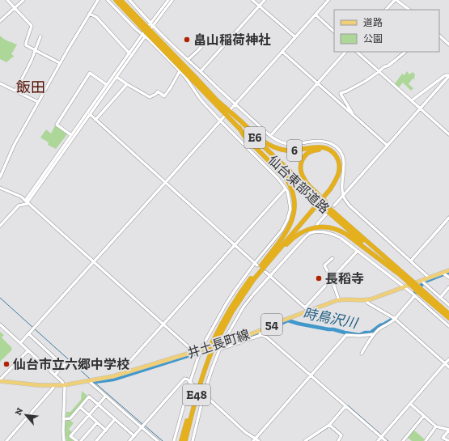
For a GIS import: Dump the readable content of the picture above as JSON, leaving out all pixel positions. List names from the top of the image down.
{
  "streets": {
    "highway": [
      "E6",
      "6",
      "仙台東部道路",
      "E48"
    ],
    "main road": ["54", "井土長町線"]
  },
  "crossings": [
    ["6", "仙台東部道路"],
    ["6", "E48"]
  ],
  "districts": ["飯田"],
  "water": ["時鳥沢川"],
  "places": ["畠山稲荷神社", "長稻寺", "仙台市立六郷中学校"],
  "legend": ["道路", "公園"],
  "north": "top left"
}
